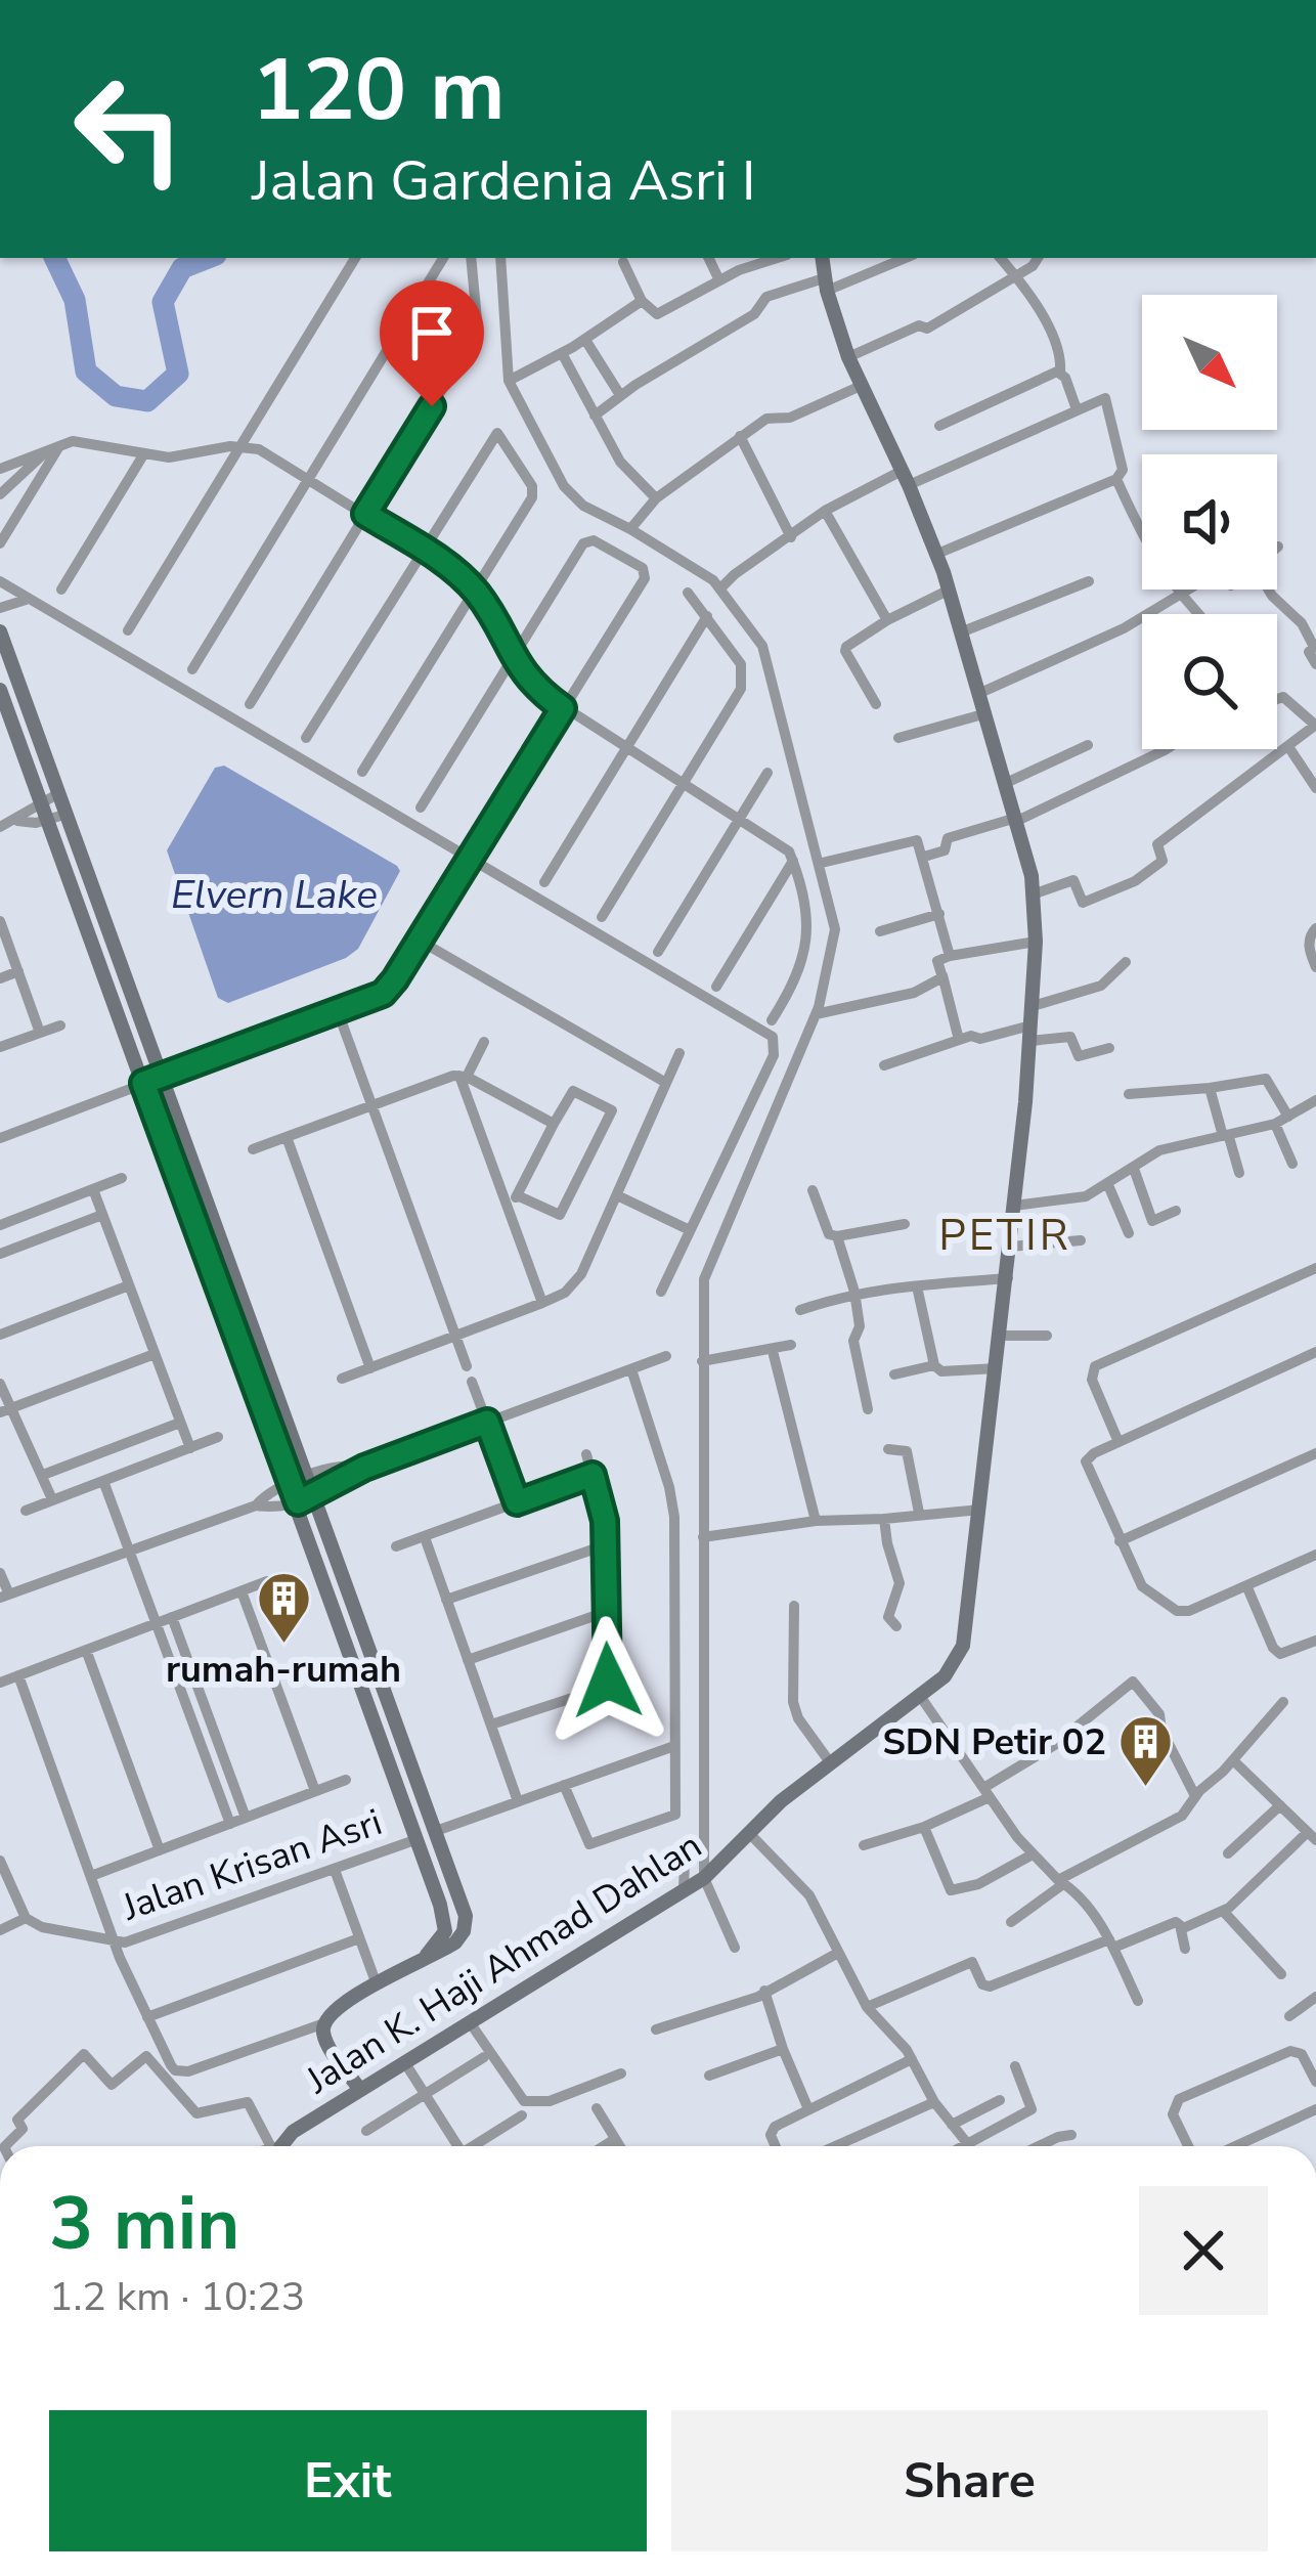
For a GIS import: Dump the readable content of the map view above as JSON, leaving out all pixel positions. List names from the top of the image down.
{
  "streets": {
    "street": ["Jalan Krisan Asri", "Jalan K. Haji Ahmad Dahlan"]
  },
  "districts": ["PETIR"],
  "water": ["Elvern Lake"],
  "places": {
    "building": ["rumah-rumah", "SDN Petir 02"]
  },
  "north": "bottom right",
  "page": {
    "turn": ["120 m", "Jalan Gardenia Asri I"],
    "heading": ["3 min", "1.2 km · 10:23"],
    "buttons": ["Exit", "Share"]
  }
}
